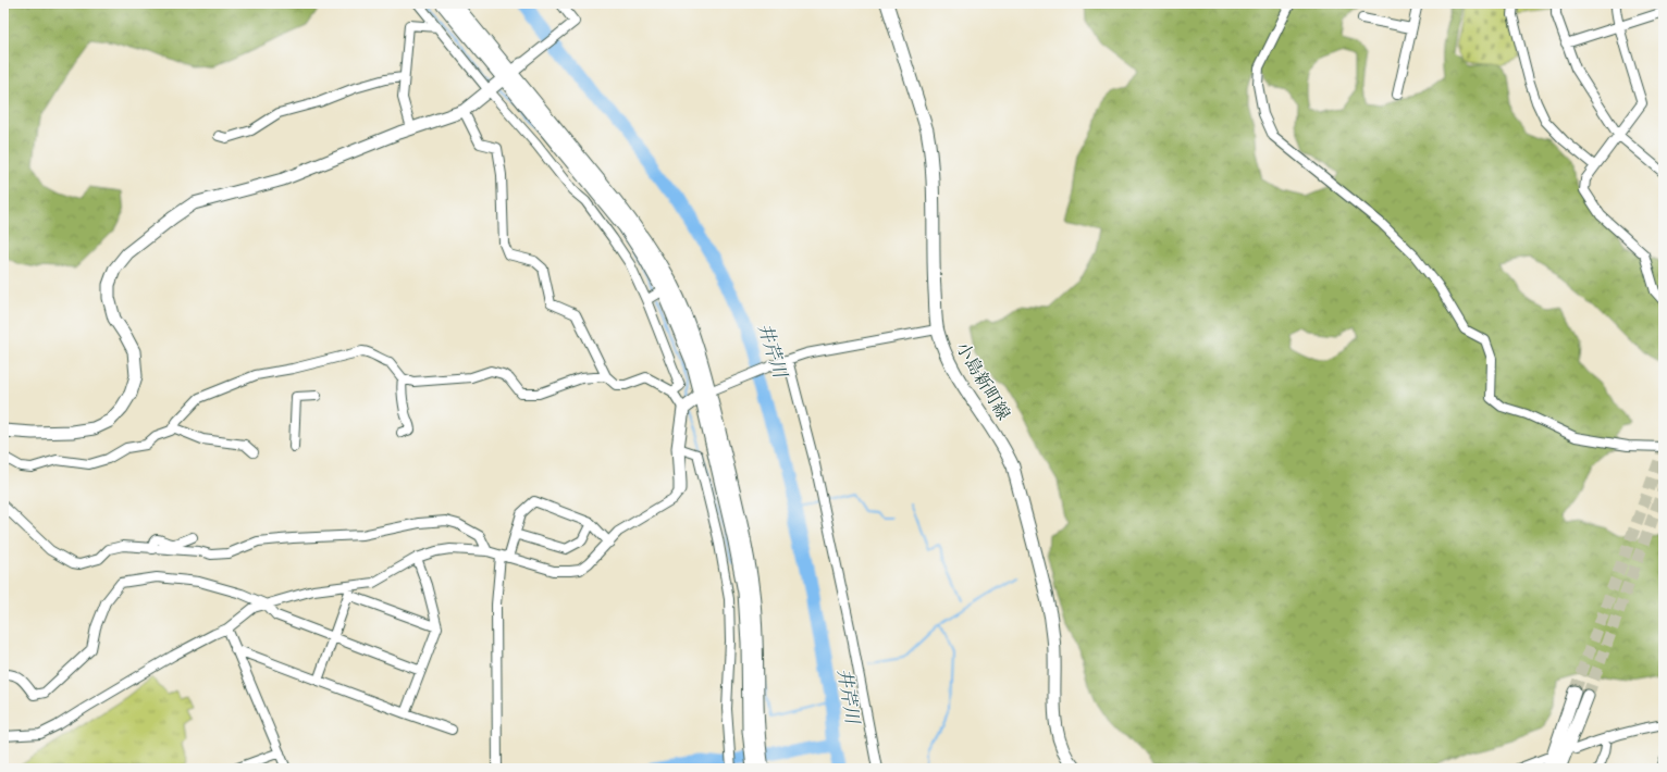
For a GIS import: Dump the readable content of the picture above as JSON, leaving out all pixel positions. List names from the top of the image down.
{
  "streets": {
    "street": ["小島新町線"]
  },
  "water": ["井芹川"]
}
